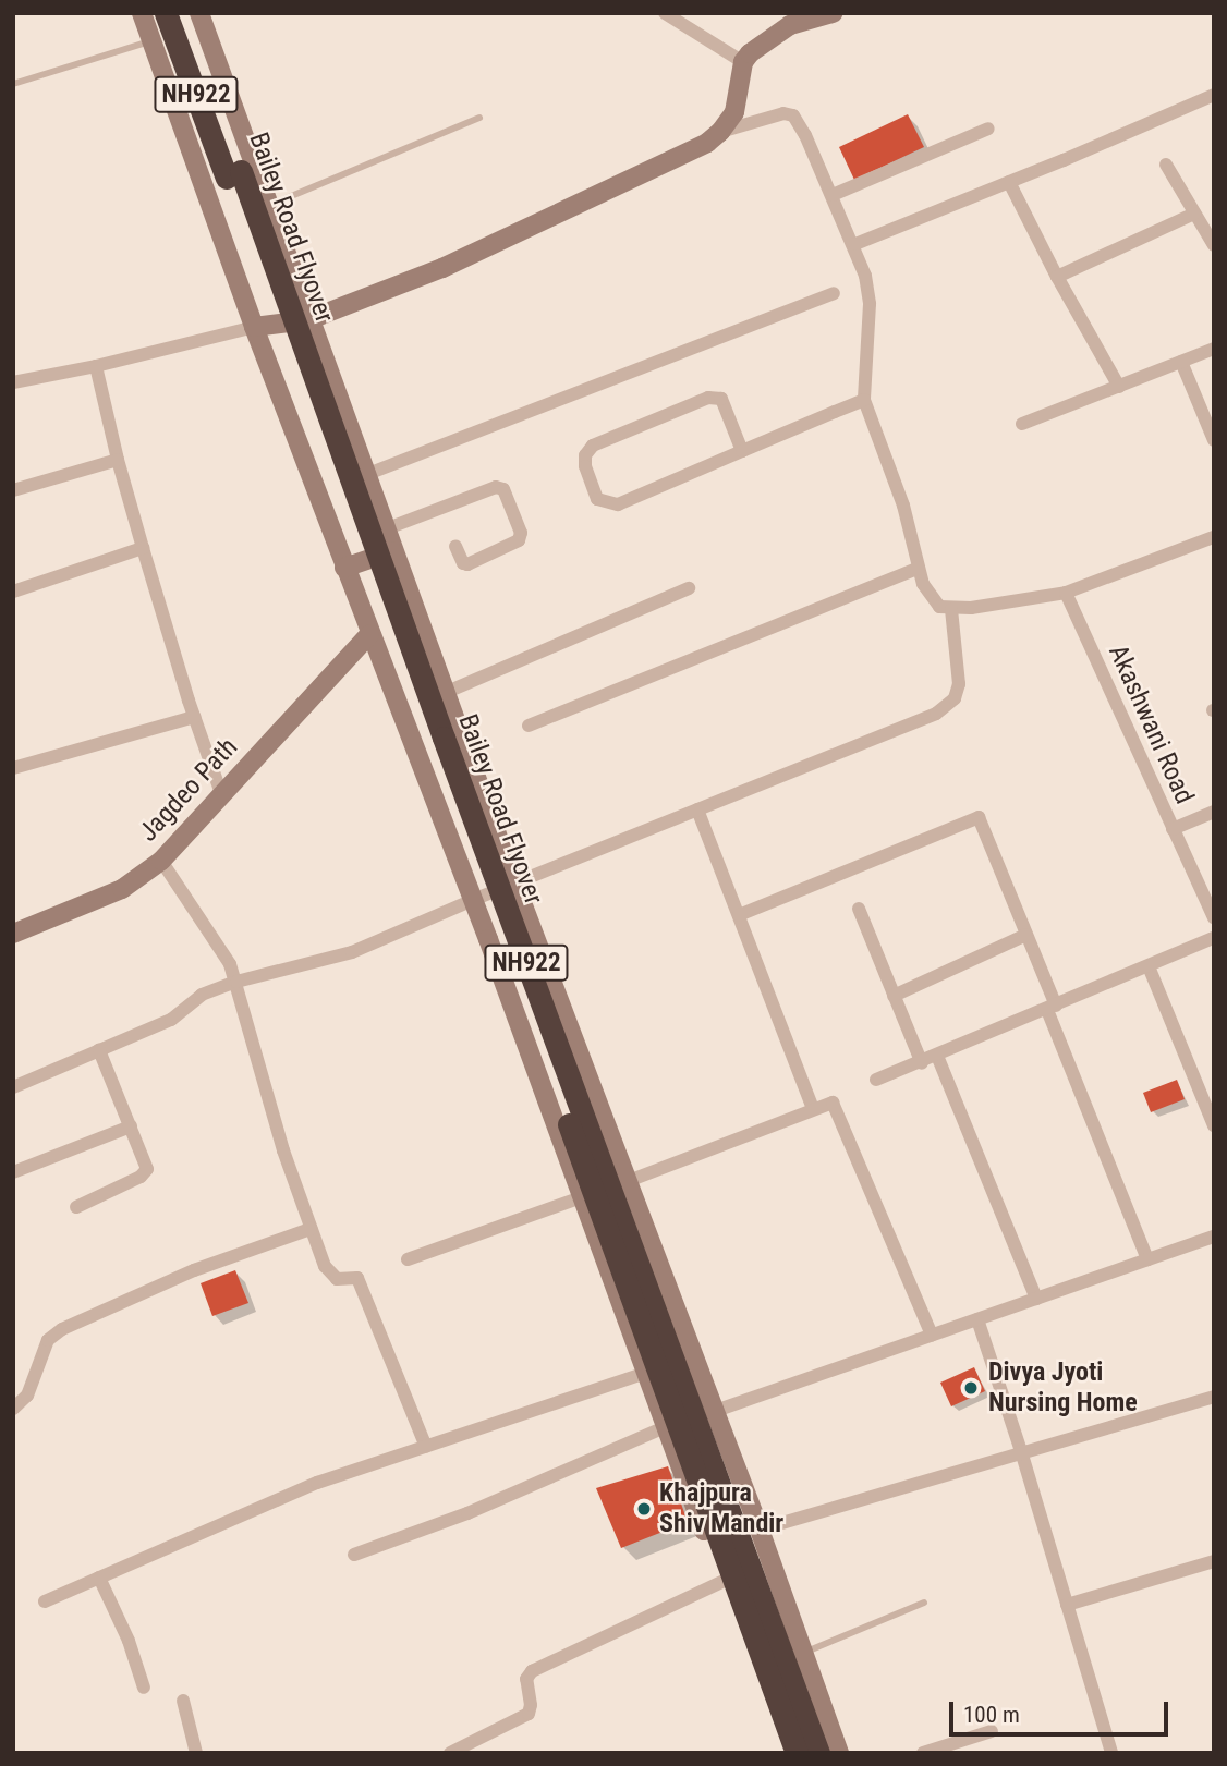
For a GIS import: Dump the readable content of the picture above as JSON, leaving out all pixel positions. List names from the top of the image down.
{
  "streets": {
    "highway": ["NH922", "Bailey Road Flyover"],
    "main road": ["Jagdeo Path"],
    "street": ["Akashwani Road"]
  },
  "places": ["Divya Jyoti Nursing Home", "Khajpura Shiv Mandir"],
  "scale_bar": "100 m"
}
